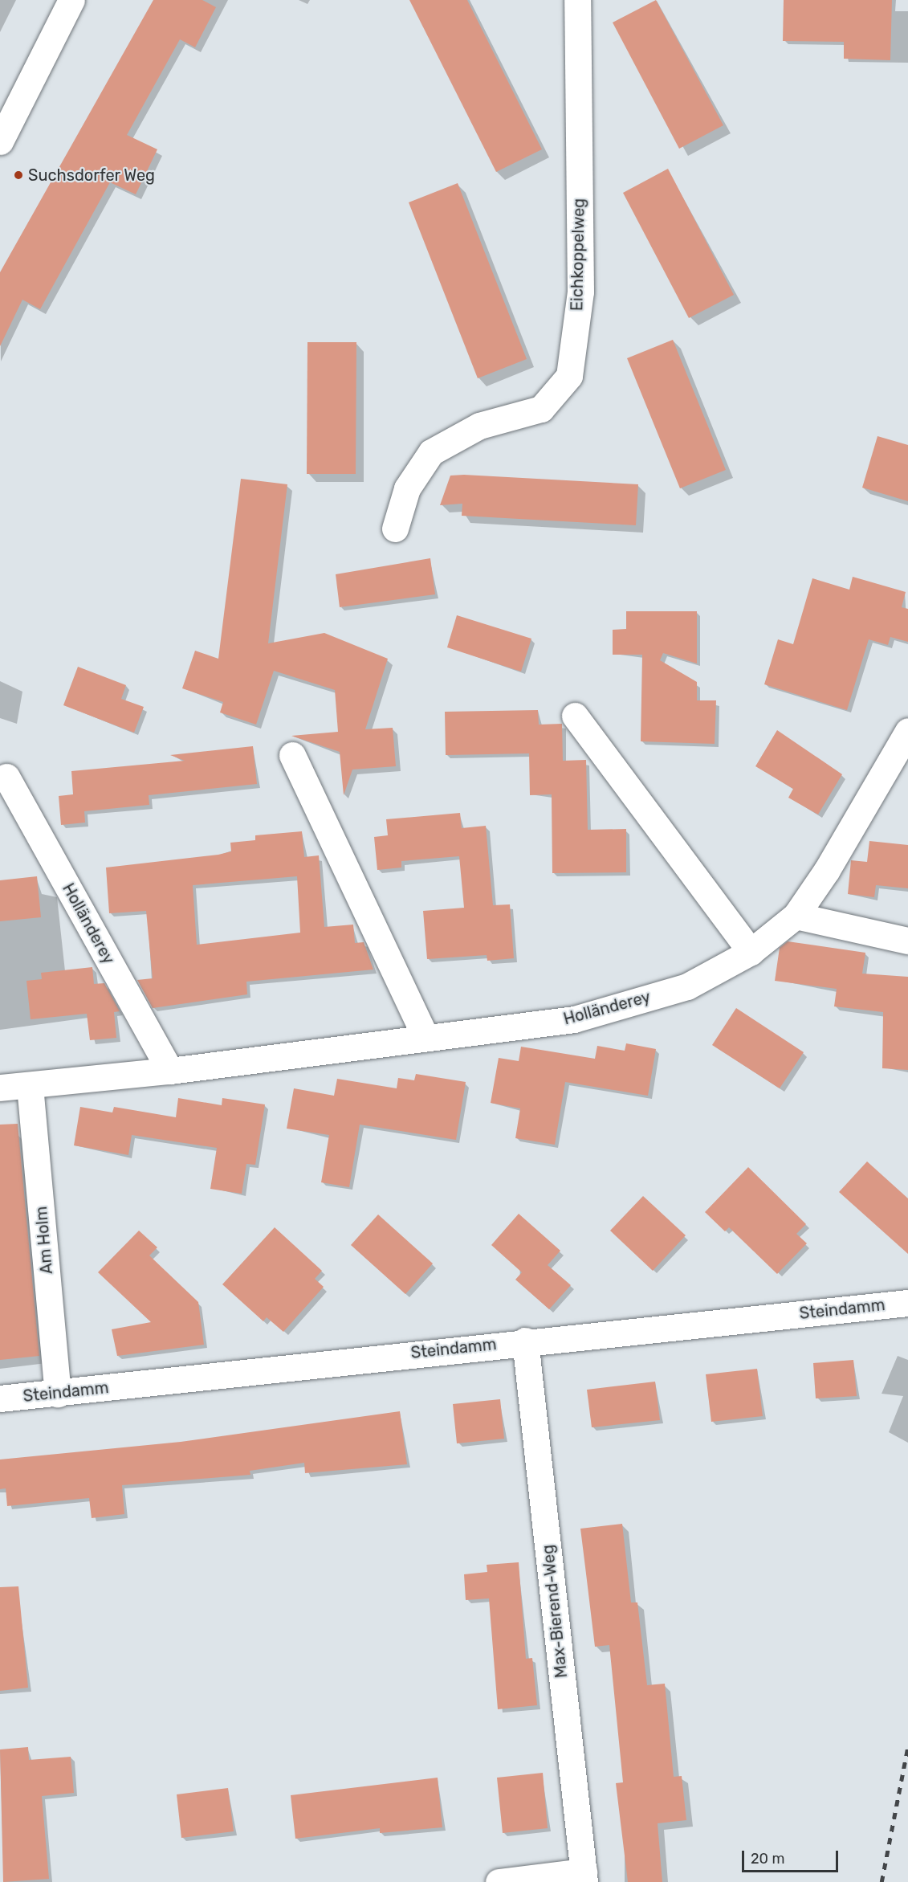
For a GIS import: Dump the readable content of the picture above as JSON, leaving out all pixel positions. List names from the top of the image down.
{
  "streets": {
    "street": [
      "Eichkoppelweg",
      "Holländerey",
      "Am Holm",
      "Steindamm",
      "Max-Bierend-Weg"
    ]
  },
  "crossings": [
    ["Holländerey", "Am Holm"],
    ["Am Holm", "Steindamm"],
    ["Steindamm", "Max-Bierend-Weg"]
  ],
  "places": ["Suchsdorfer Weg"],
  "scale_bar": "20 m"
}
